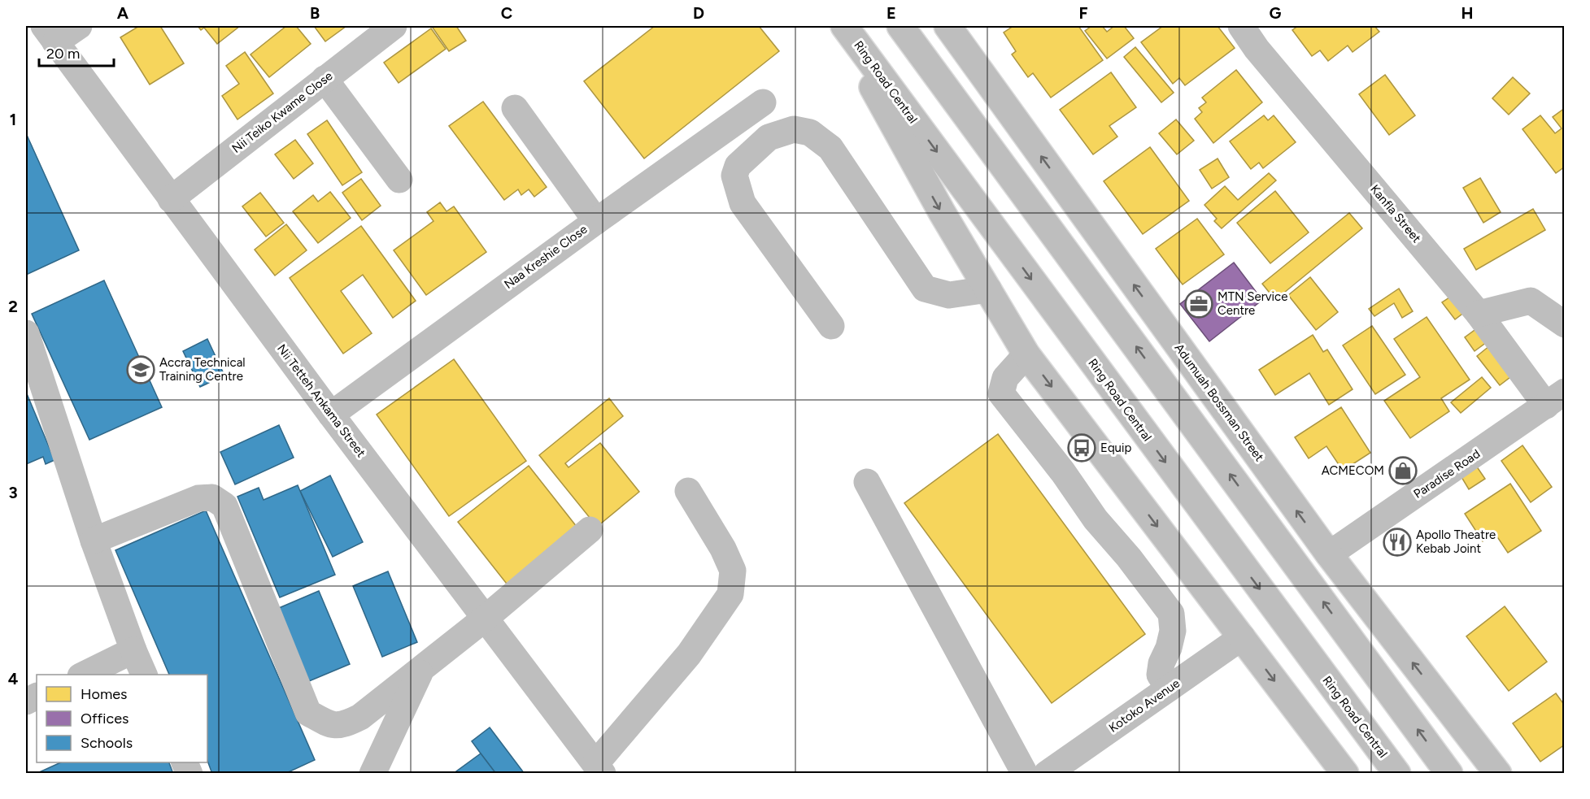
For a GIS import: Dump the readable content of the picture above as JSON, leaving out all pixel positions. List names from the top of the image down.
{
  "streets": {
    "main road": [
      "Ring Road Central",
      "Nii Teiko Kwame Close",
      "Kanfla Street",
      "Naa Kreshie Close",
      "Nii Tetteh Ankama Street",
      "Adumuah Bossman Street",
      "Paradise Road",
      "Kotoko Avenue"
    ]
  },
  "crossings": [
    ["Ring Road Central", "Kotoko Avenue"],
    ["Nii Teiko Kwame Close", "Nii Tetteh Ankama Street"],
    ["Kanfla Street", "Paradise Road"],
    ["Naa Kreshie Close", "Nii Tetteh Ankama Street"],
    ["Adumuah Bossman Street", "Paradise Road"]
  ],
  "places": {
    "office": ["MTN Service Centre"],
    "school or university": ["Accra Technical Training Centre"],
    "bus stop": ["Equip"],
    "shop": ["ACMECOM"],
    "restaurant": ["Apollo Theatre Kebab Joint"]
  },
  "legend": ["Homes", "Offices", "Schools"],
  "scale_bar": "20 m",
  "grid": {
    "columns": [
      "A",
      "B",
      "C",
      "D",
      "E",
      "F",
      "G",
      "H"
    ],
    "rows": [
      "1",
      "2",
      "3",
      "4"
    ]
  }
}
